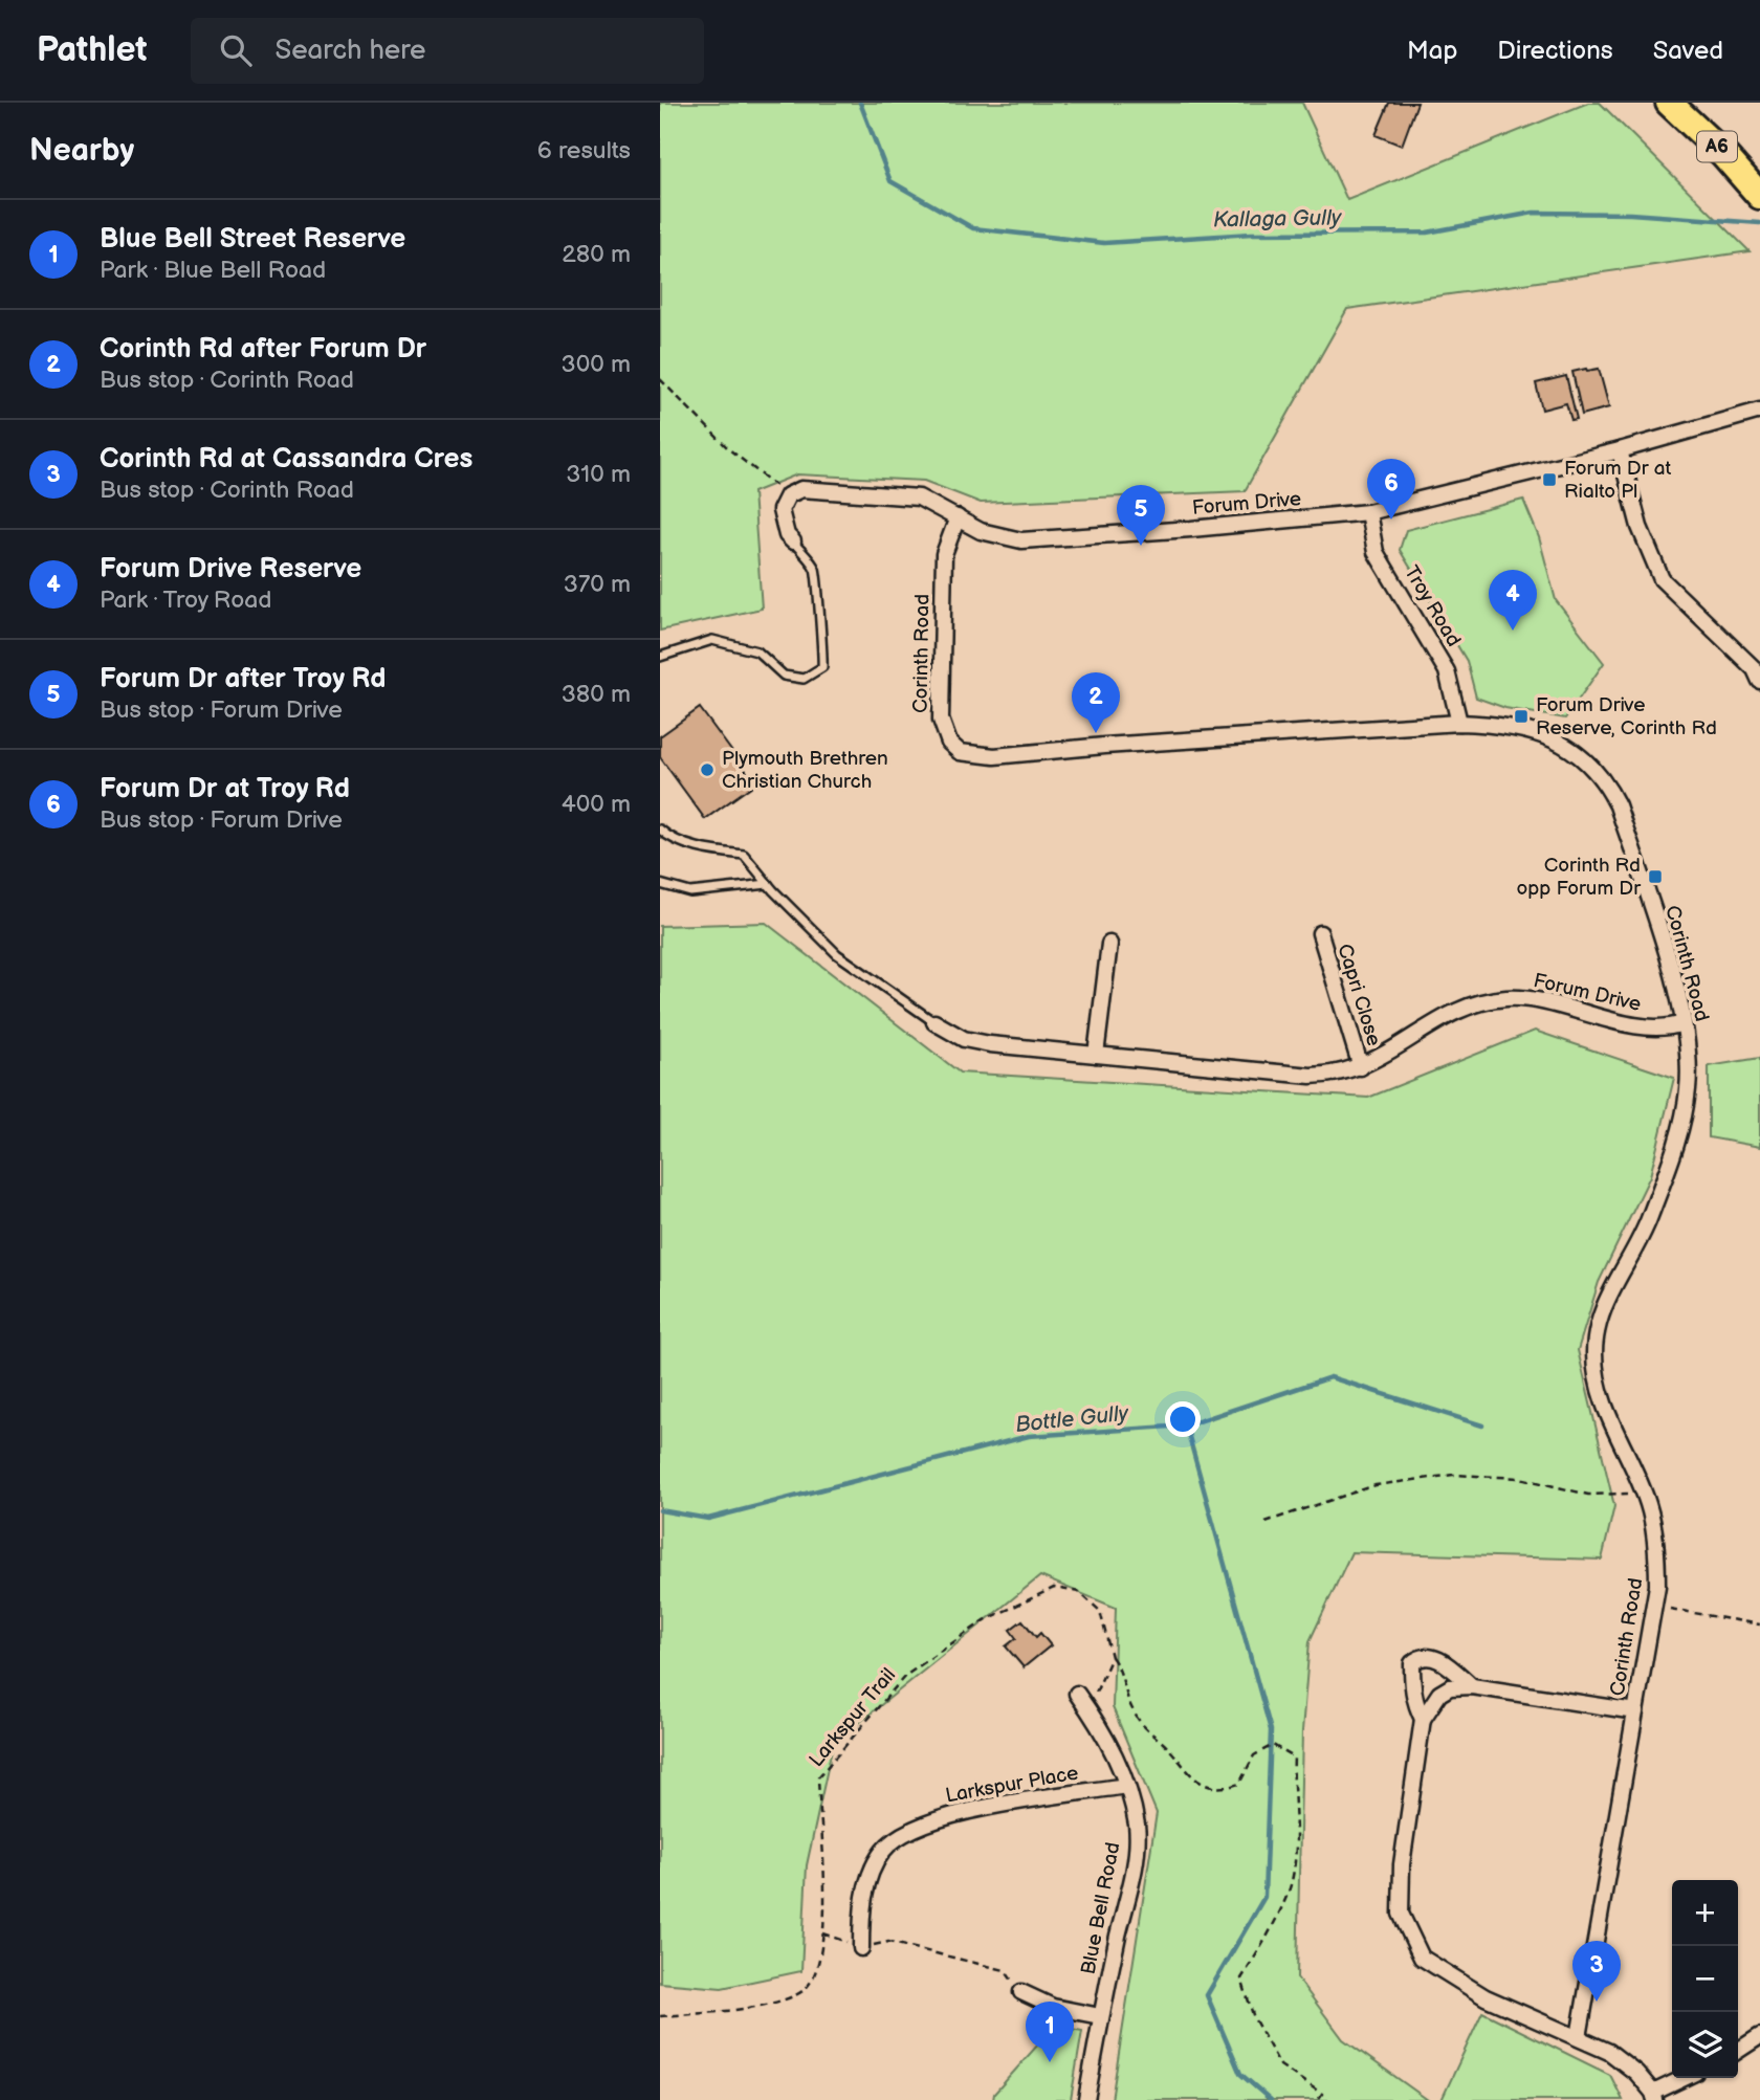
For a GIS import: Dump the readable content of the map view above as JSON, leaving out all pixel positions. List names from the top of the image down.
{
  "streets": {
    "highway": ["A6"],
    "street": [
      "Forum Drive",
      "Troy Road",
      "Corinth Road",
      "Capri Close",
      "Larkspur Place",
      "Blue Bell Road"
    ],
    "path": ["Larkspur Trail"]
  },
  "crossings": [
    ["Forum Drive", "Troy Road"],
    ["Forum Drive", "Corinth Road"],
    ["Forum Drive", "Capri Close"],
    ["Troy Road", "Corinth Road"],
    ["Larkspur Place", "Blue Bell Road"]
  ],
  "water": ["Kallaga Gully", "Bottle Gully"],
  "places": {
    "transit": ["Forum Dr at Rialto Pl", "Forum Drive Reserve, Corinth Rd", "Corinth Rd opp Forum Dr"],
    "other": ["Plymouth Brethren Christian Church"]
  },
  "page": {
    "header": "Pathlet",
    "search": "Search here",
    "nav": ["Map", "Directions", "Saved"],
    "heading": ["Nearby", "6 results"],
    "list": [
      {
        "mark": "1",
        "name": "Blue Bell Street Reserve",
        "note": "Park · Blue Bell Road",
        "value": "280 m"
      },
      {
        "mark": "2",
        "name": "Corinth Rd after Forum Dr",
        "note": "Bus stop · Corinth Road",
        "value": "300 m"
      },
      {
        "mark": "3",
        "name": "Corinth Rd at Cassandra Cres",
        "note": "Bus stop · Corinth Road",
        "value": "310 m"
      },
      {
        "mark": "4",
        "name": "Forum Drive Reserve",
        "note": "Park · Troy Road",
        "value": "370 m"
      },
      {
        "mark": "5",
        "name": "Forum Dr after Troy Rd",
        "note": "Bus stop · Forum Drive",
        "value": "380 m"
      },
      {
        "mark": "6",
        "name": "Forum Dr at Troy Rd",
        "note": "Bus stop · Forum Drive",
        "value": "400 m"
      }
    ],
    "pins": [
      "6",
      "5",
      "4",
      "2",
      "3",
      "1"
    ],
    "map_buttons": ["+", "−"]
  }
}
